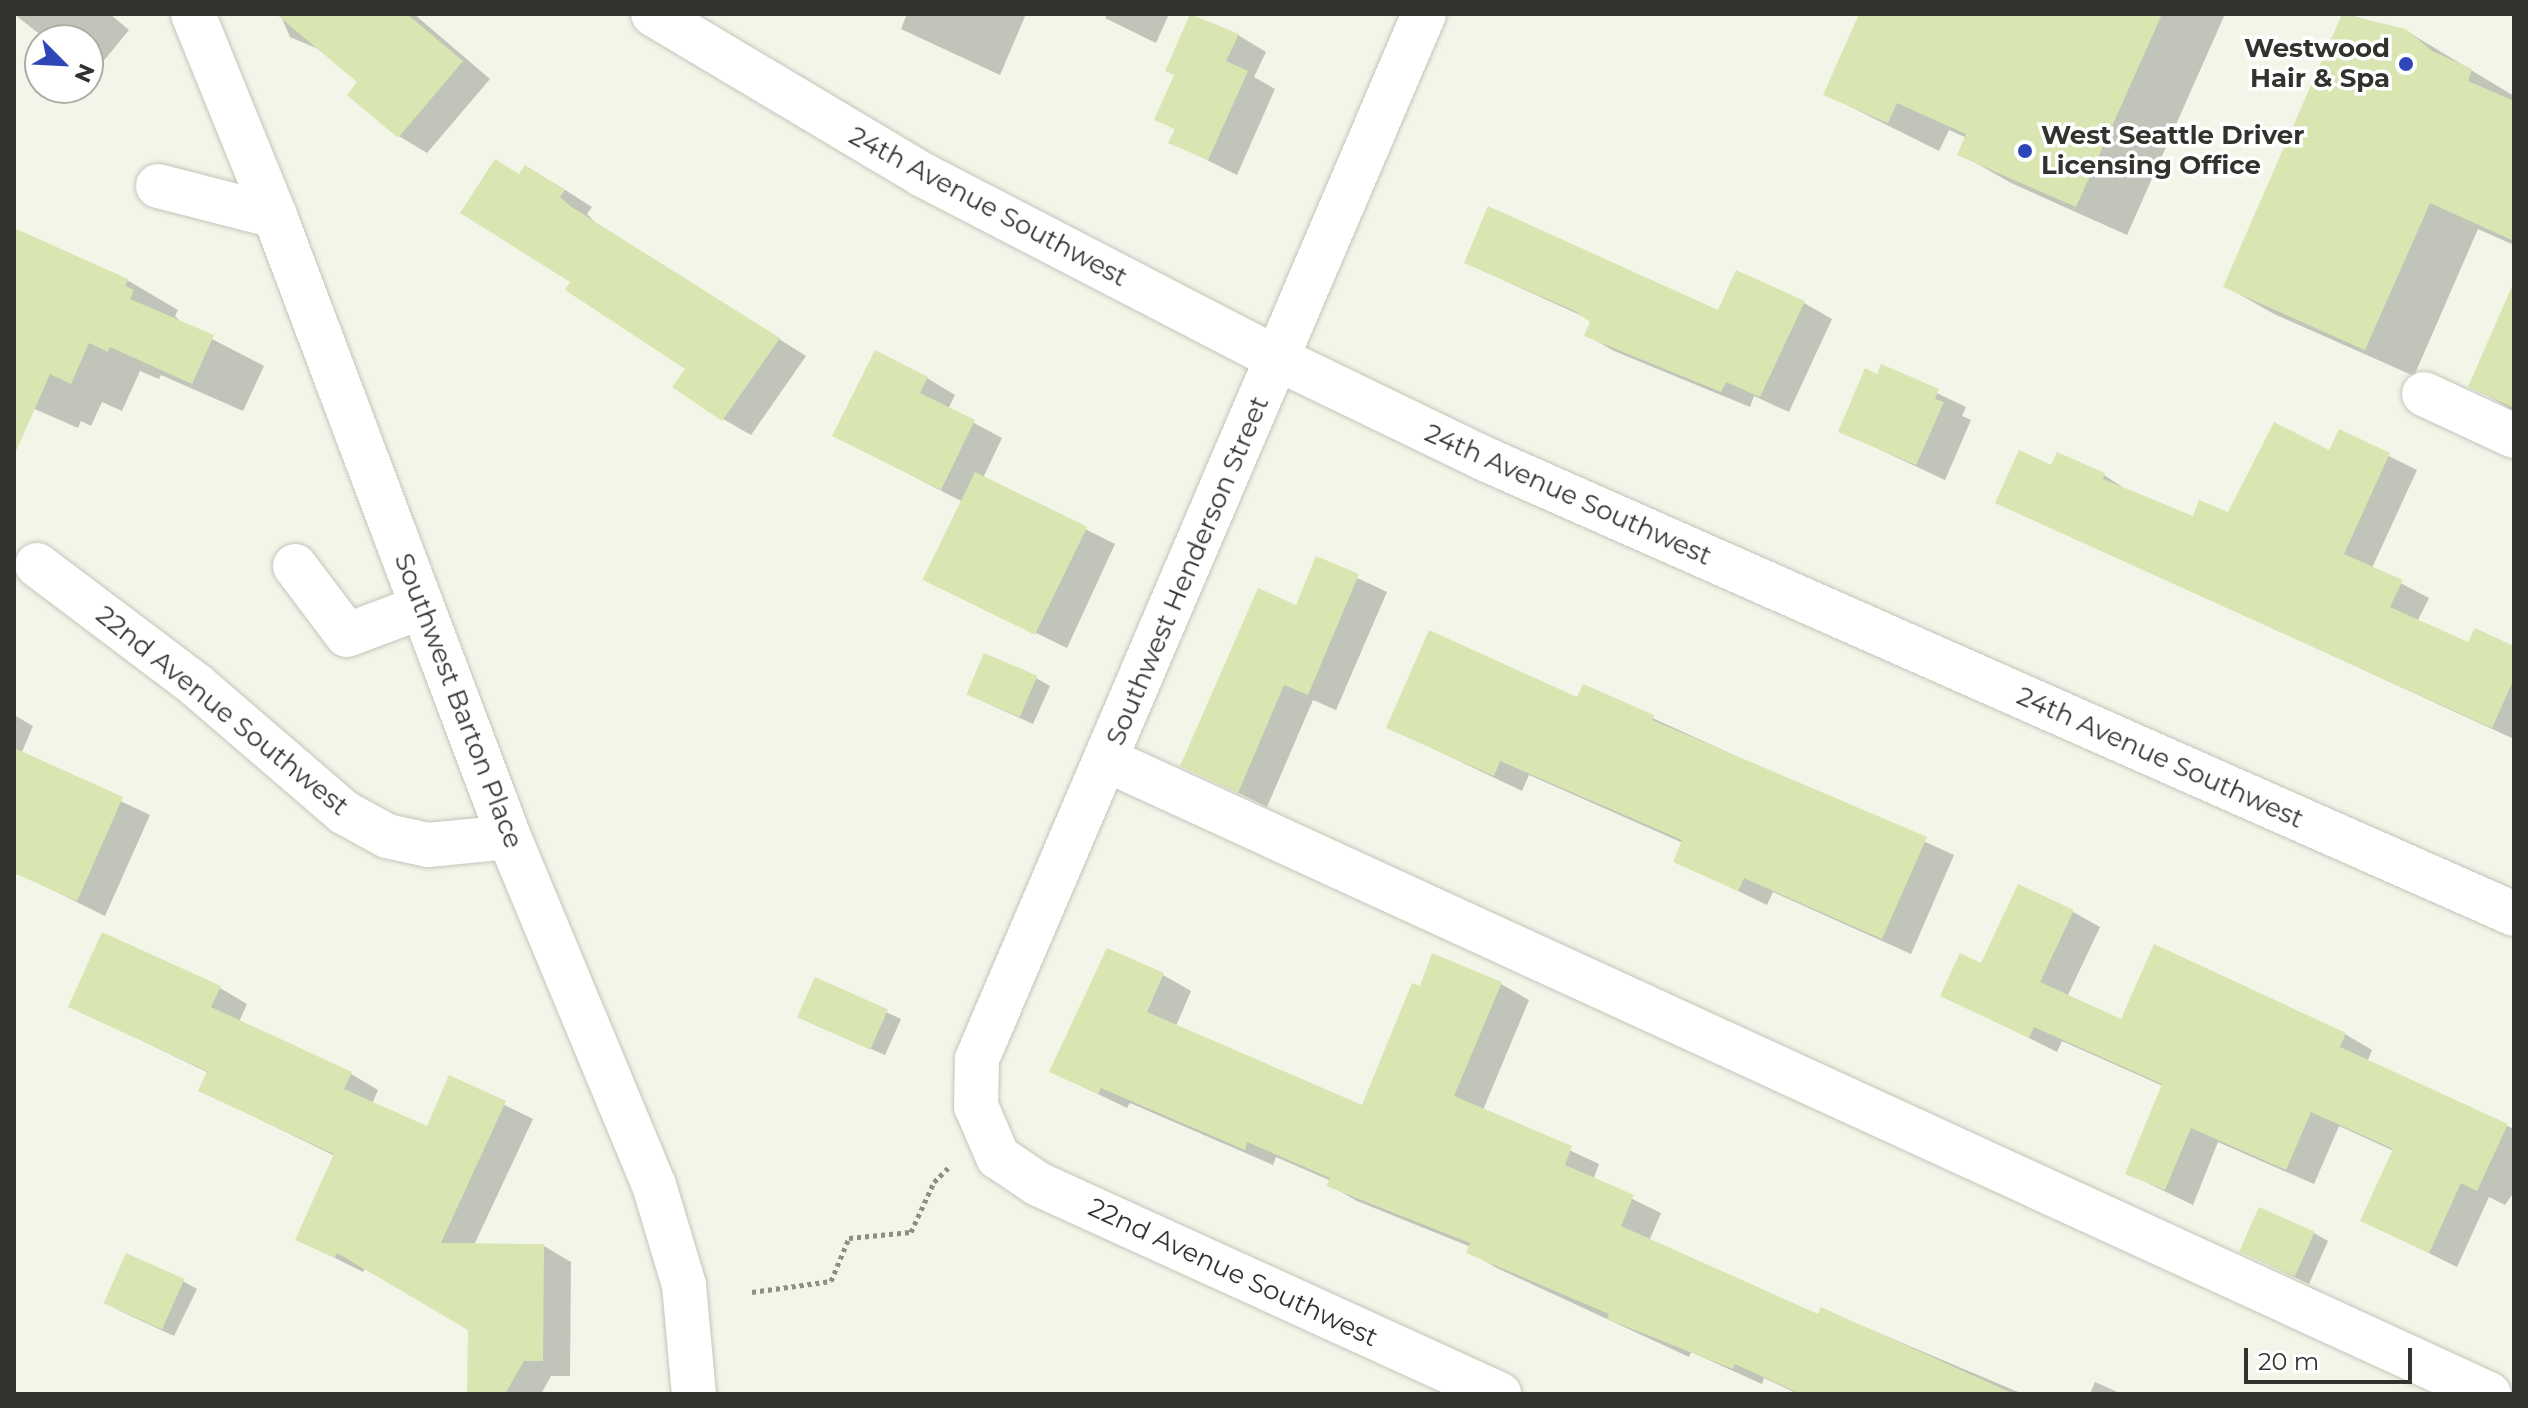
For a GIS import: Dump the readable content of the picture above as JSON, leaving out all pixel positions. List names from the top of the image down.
{
  "streets": {
    "street": [
      "24th Avenue Southwest",
      "Southwest Henderson Street",
      "Southwest Barton Place",
      "22nd Avenue Southwest"
    ]
  },
  "crossings": [
    ["24th Avenue Southwest", "Southwest Henderson Street"],
    ["Southwest Henderson Street", "22nd Avenue Southwest"],
    ["Southwest Barton Place", "22nd Avenue Southwest"]
  ],
  "places": ["Westwood Hair & Spa", "West Seattle Driver Licensing Office"],
  "scale_bar": "20 m",
  "north": "bottom right"
}
